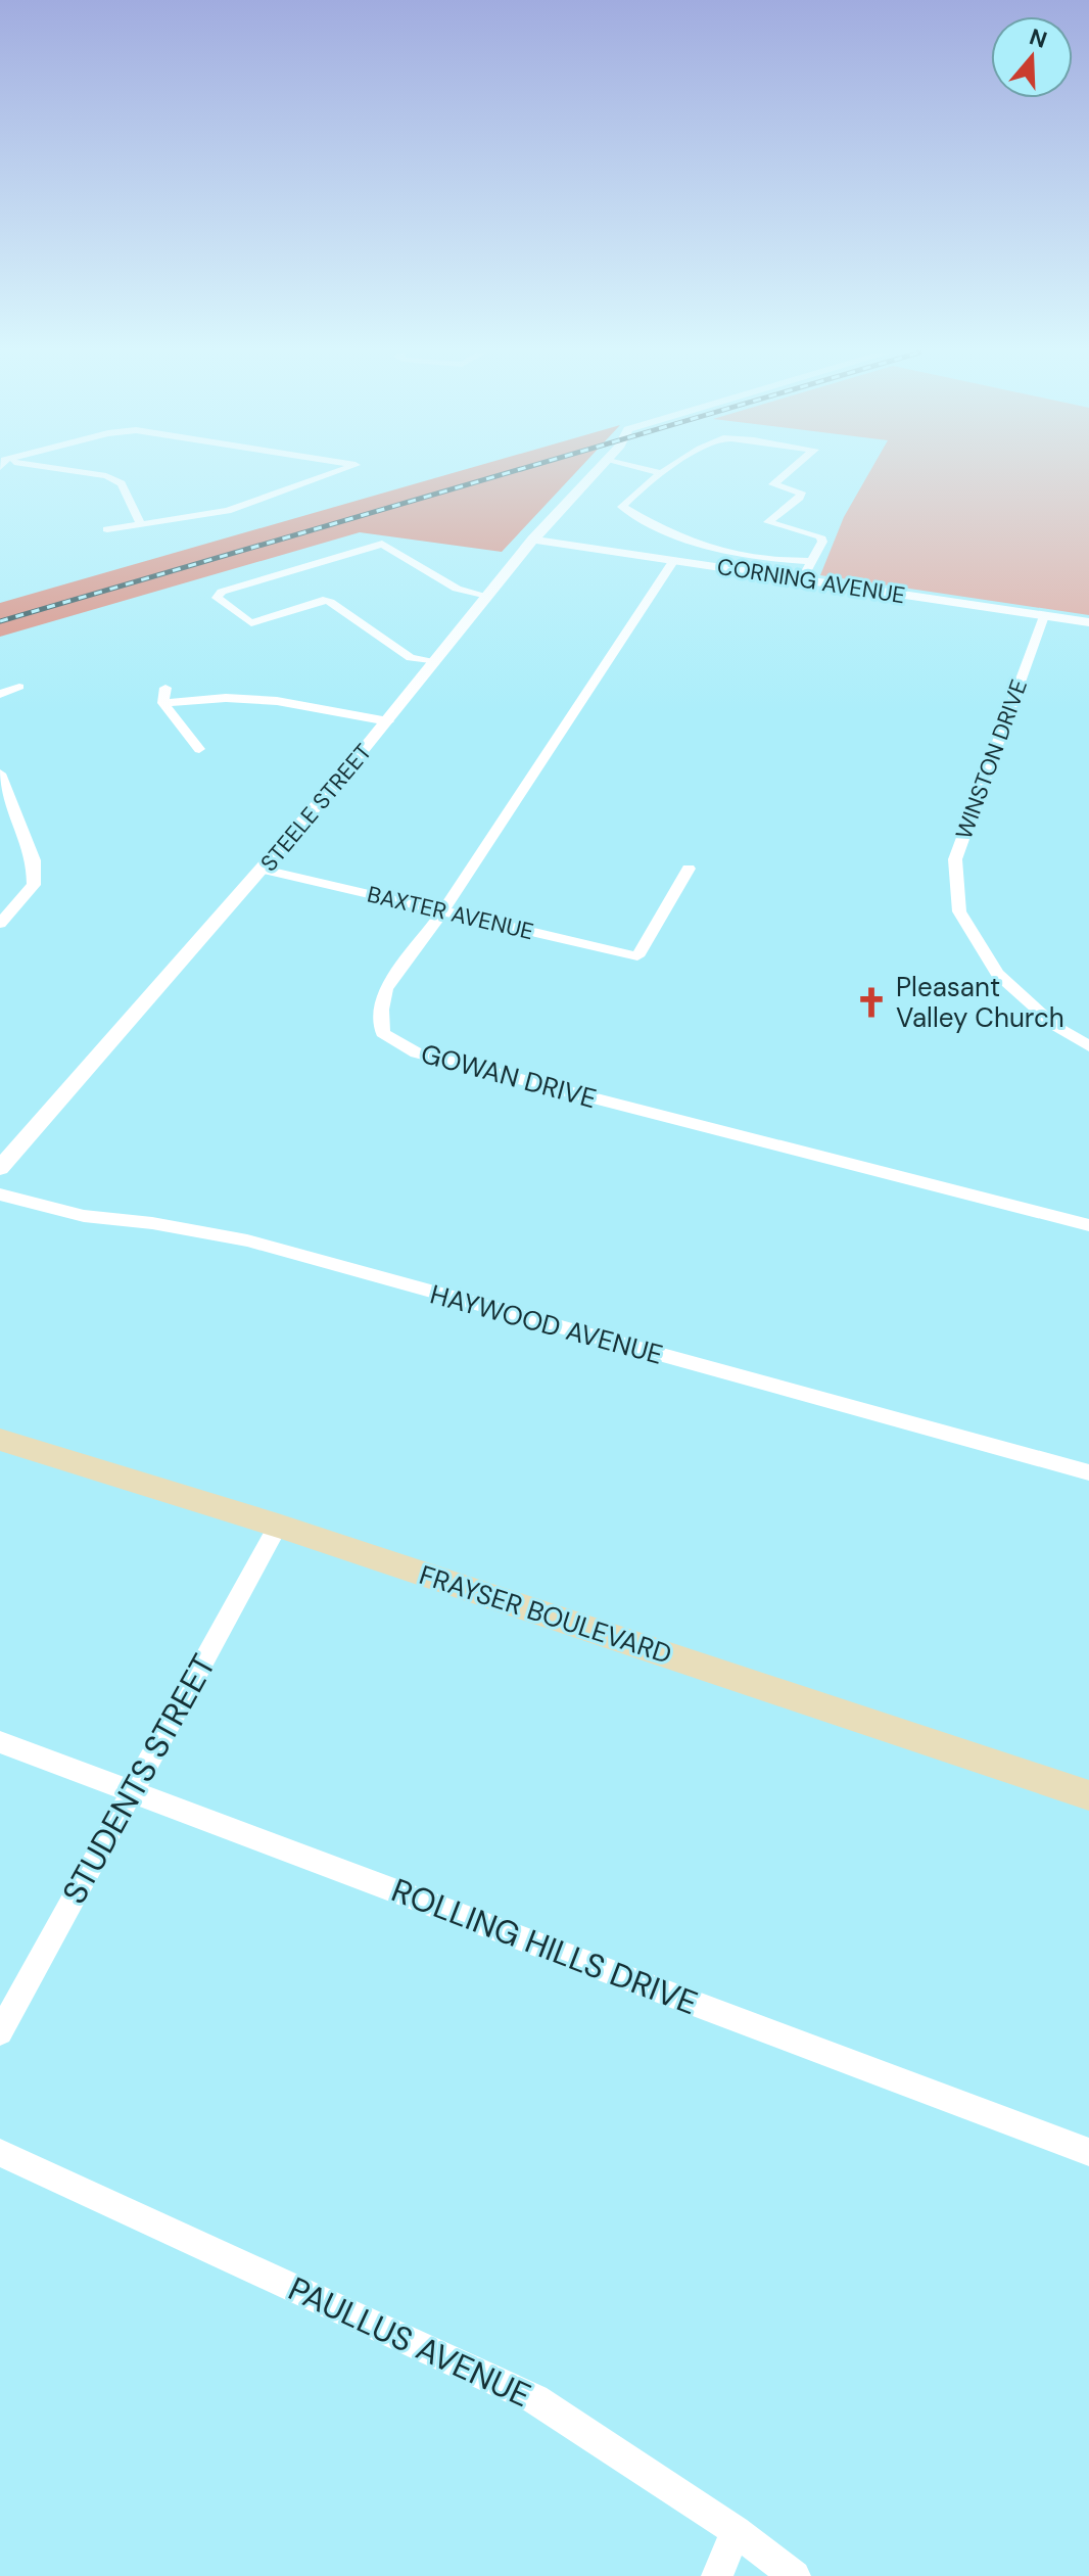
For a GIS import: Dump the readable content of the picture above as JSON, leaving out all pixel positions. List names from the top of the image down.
{
  "streets": {
    "main road": ["FRAYSER BOULEVARD"],
    "street": [
      "CORNING AVENUE",
      "WINSTON DRIVE",
      "STEELE STREET",
      "BAXTER AVENUE",
      "GOWAN DRIVE",
      "HAYWOOD AVENUE",
      "STUDENTS STREET",
      "ROLLING HILLS DRIVE",
      "PAULLUS AVENUE"
    ]
  },
  "crossings": [
    ["CORNING AVENUE", "WINSTON DRIVE"],
    ["CORNING AVENUE", "STEELE STREET"],
    ["CORNING AVENUE", "GOWAN DRIVE"],
    ["STEELE STREET", "BAXTER AVENUE"],
    ["BAXTER AVENUE", "GOWAN DRIVE"],
    ["FRAYSER BOULEVARD", "STUDENTS STREET"],
    ["STUDENTS STREET", "ROLLING HILLS DRIVE"]
  ],
  "places": {
    "church": ["Pleasant Valley Church"]
  },
  "north": "top"
}
